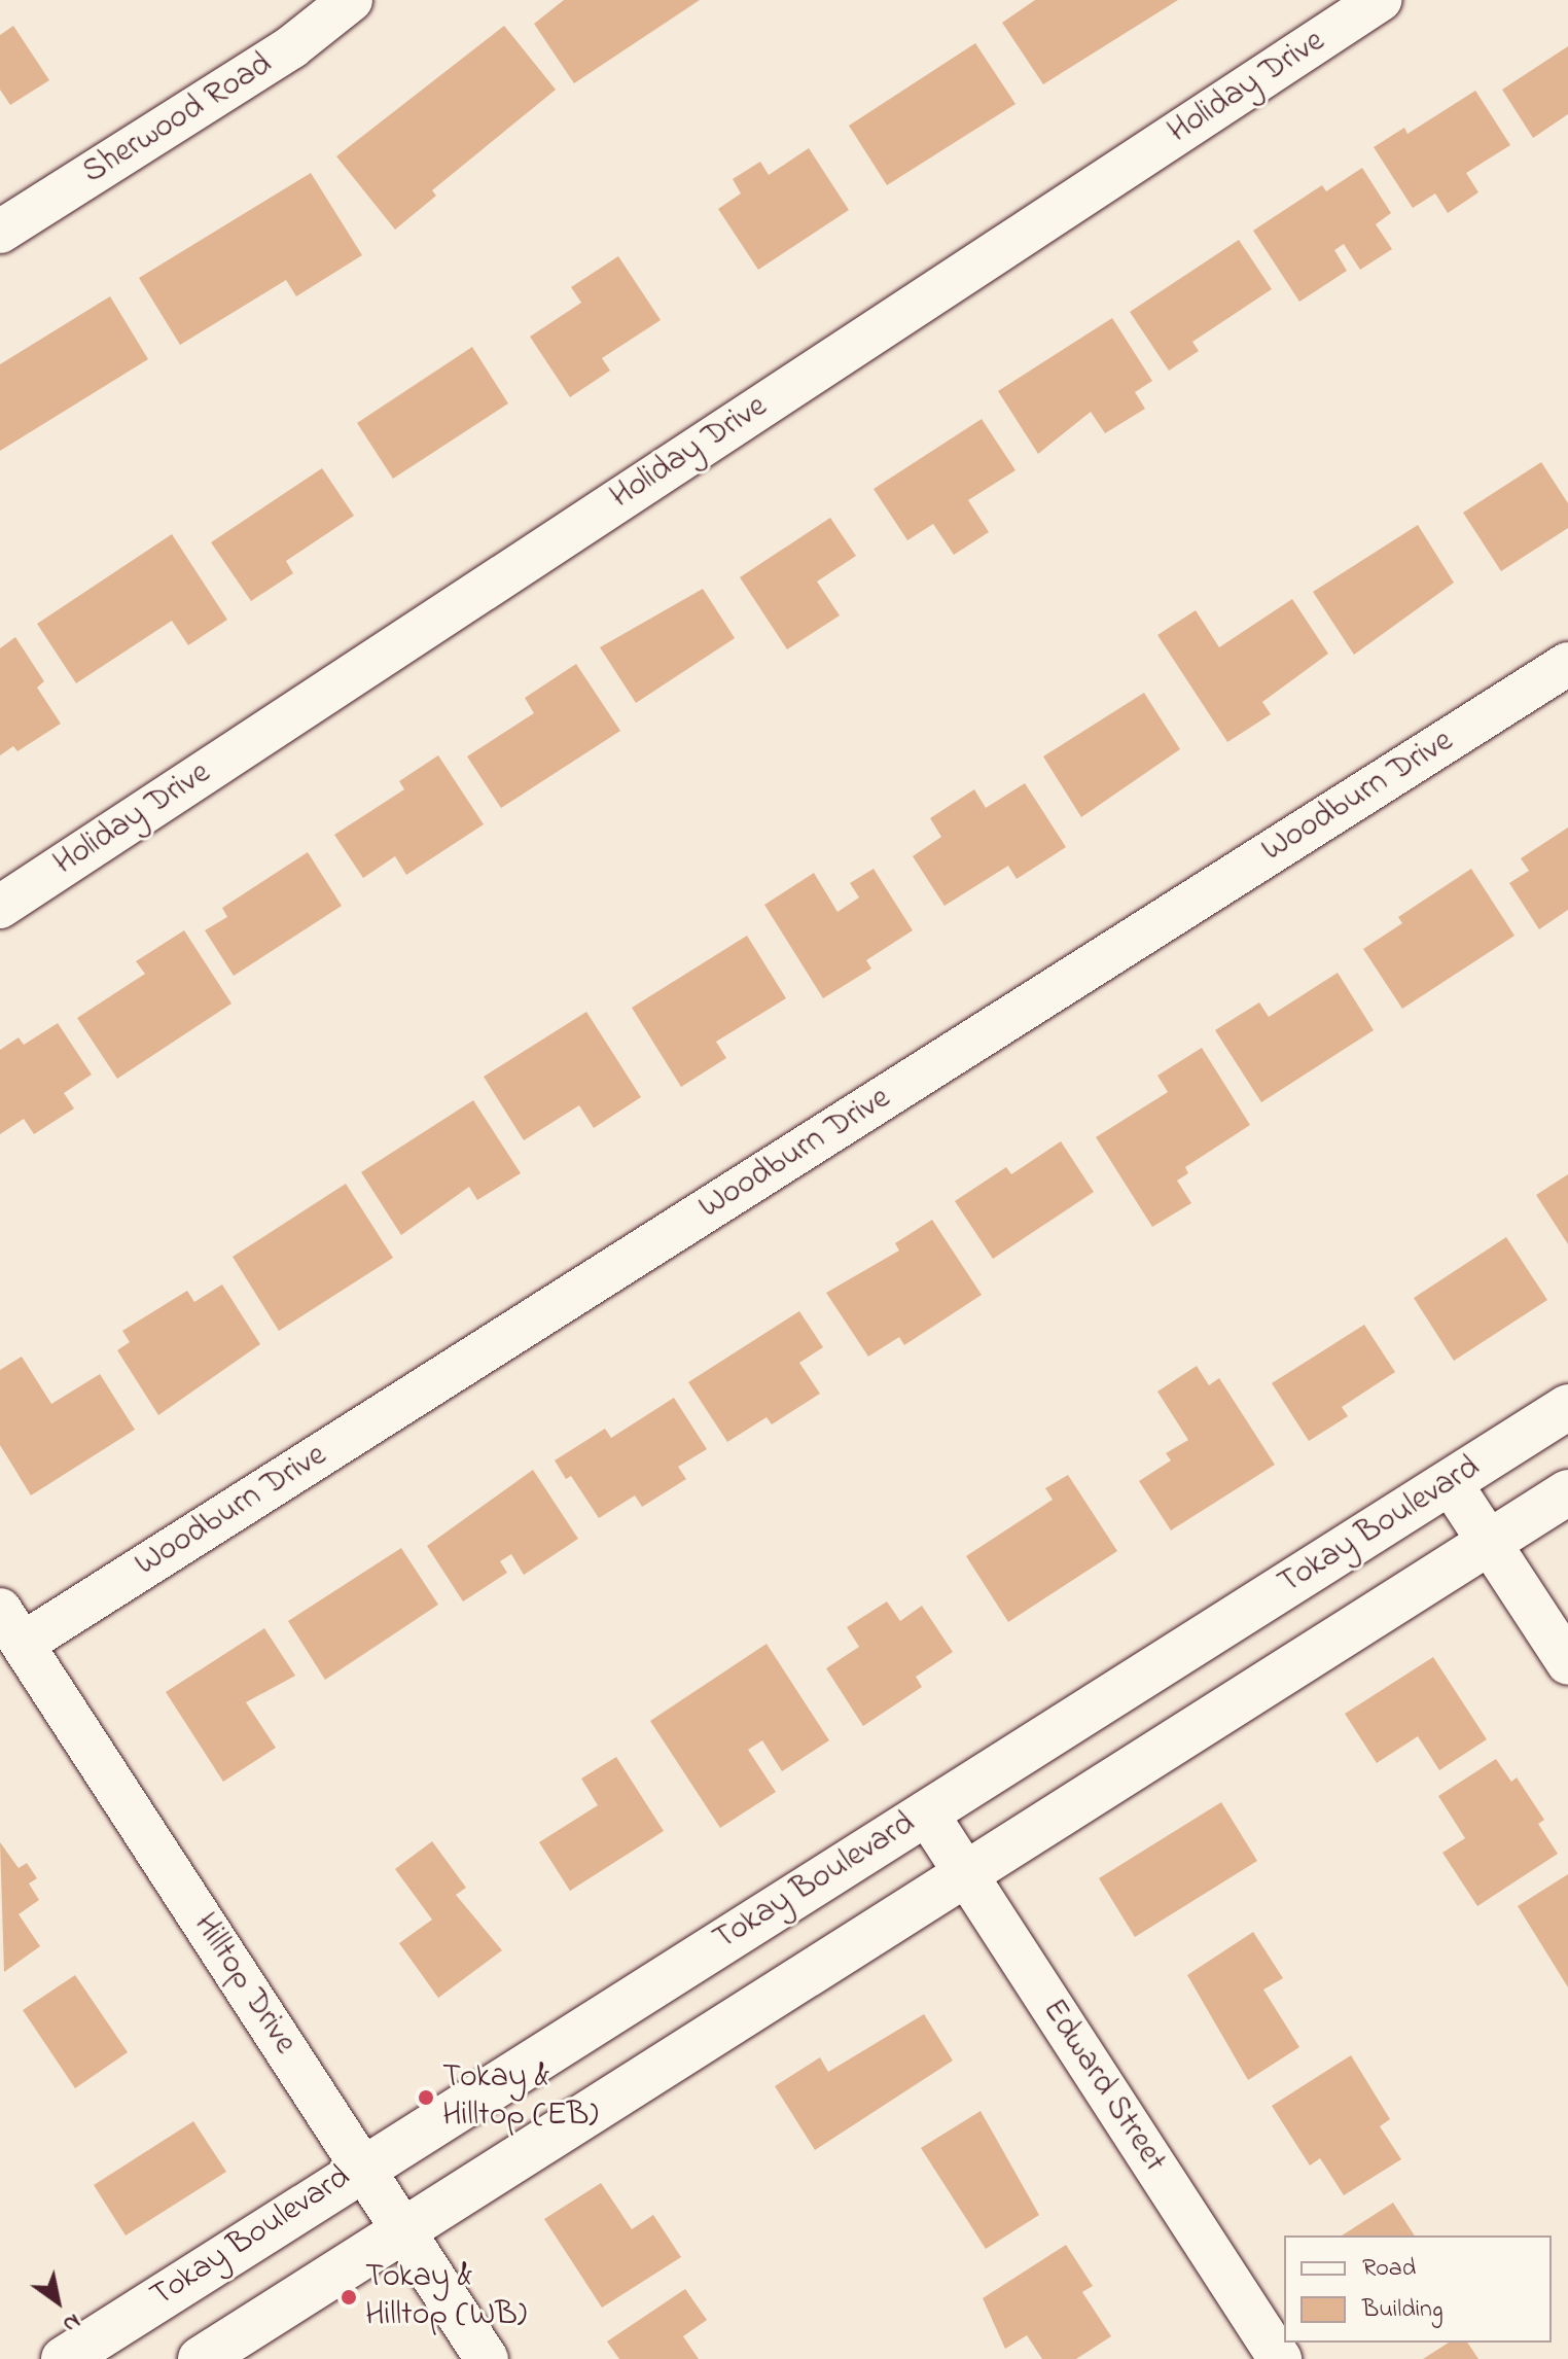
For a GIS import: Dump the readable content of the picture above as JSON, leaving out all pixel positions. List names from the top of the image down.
{
  "streets": {
    "street": [
      "Holiday Drive",
      "Sherwood Road",
      "Woodburn Drive",
      "Tokay Boulevard",
      "Hilltop Drive",
      "Edward Street"
    ]
  },
  "crossings": [
    ["Woodburn Drive", "Hilltop Drive"],
    ["Tokay Boulevard", "Hilltop Drive"],
    ["Tokay Boulevard", "Edward Street"]
  ],
  "places": ["Tokay & Hilltop (EB)", "Tokay & Hilltop (WB)"],
  "legend": ["Road", "Building"],
  "north": "bottom right"
}
